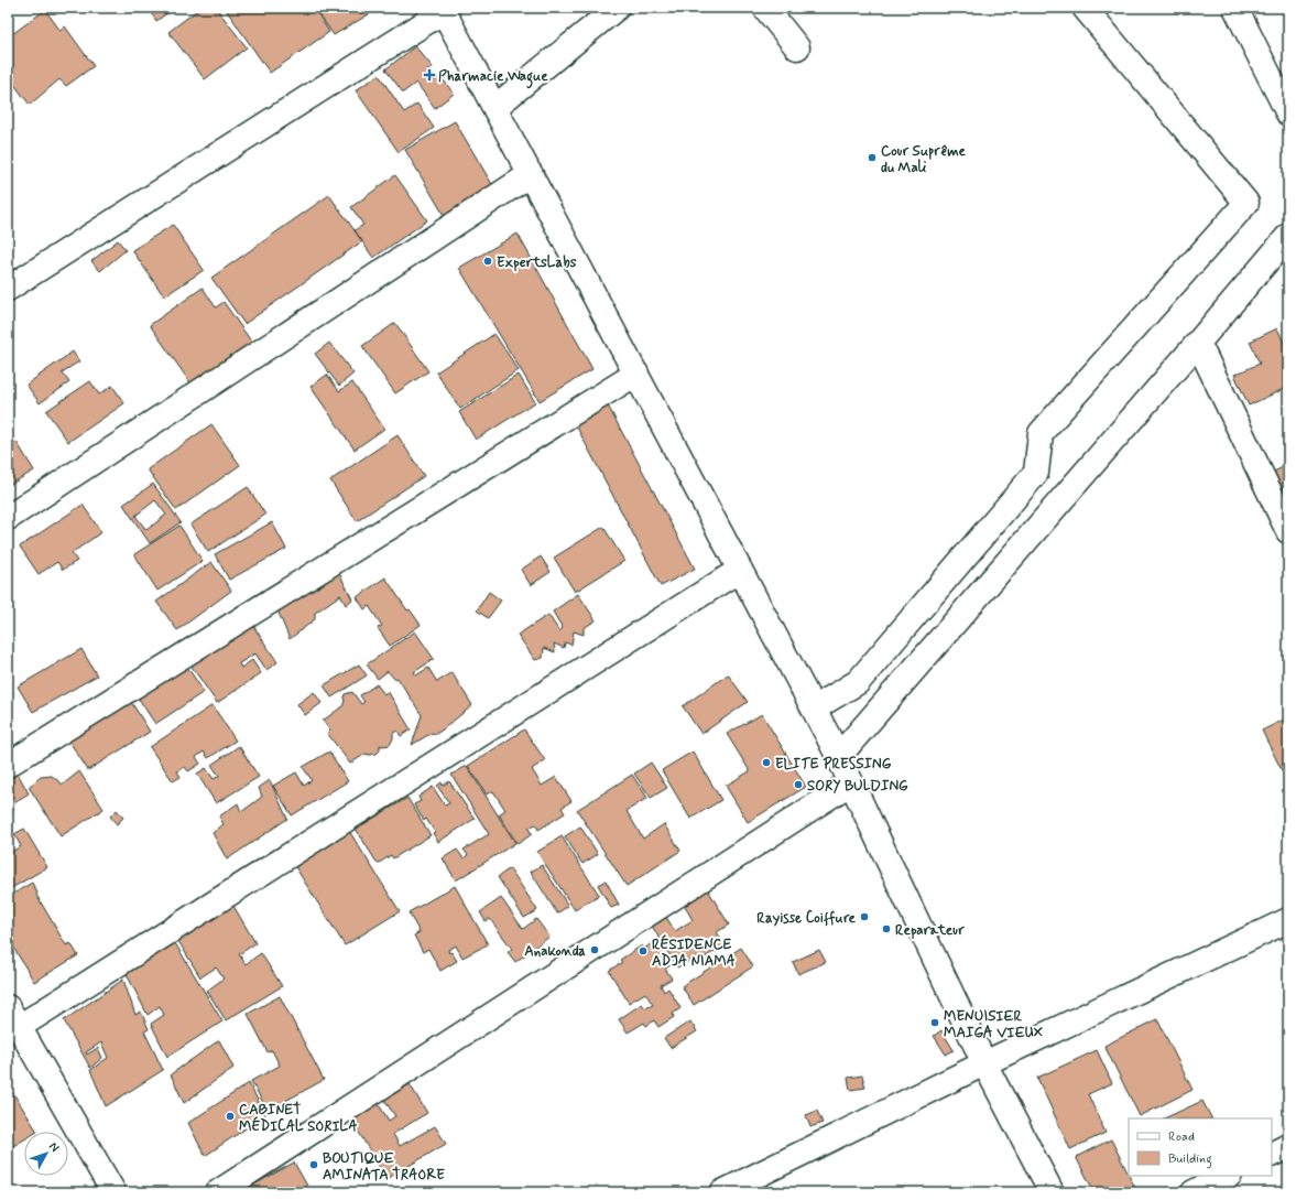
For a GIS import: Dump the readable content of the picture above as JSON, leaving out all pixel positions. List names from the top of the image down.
{
  "places": {
    "health": ["Pharmacie Wague"],
    "other": [
      "Cour Suprême du Mali",
      "ExpertsLabs",
      "ELITE PRESSING",
      "SORY BULDING",
      "Rayisse Coiffure",
      "Reparateur",
      "Anakonda",
      "RÉSIDENCE ADJA NIAMA",
      "MENUISIER MAIGA VIEUX",
      "CABINET MÉDICAL SORILA",
      "BOUTIQUE AMINATA TRAORE"
    ]
  },
  "legend": ["Road", "Building"],
  "north": "top right"
}
